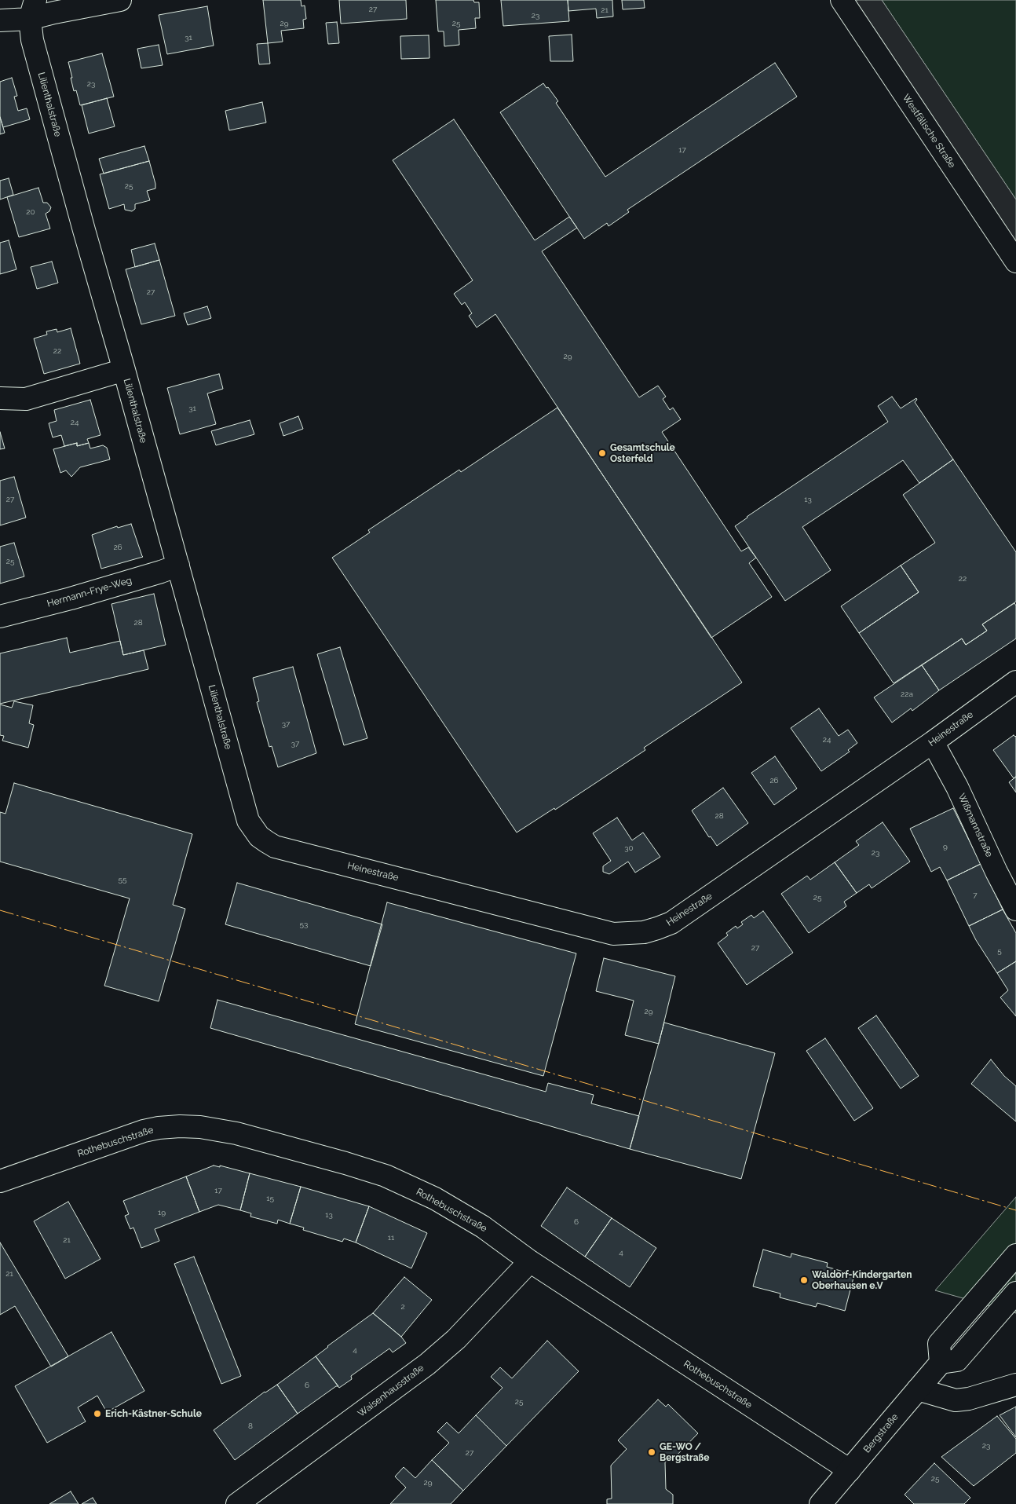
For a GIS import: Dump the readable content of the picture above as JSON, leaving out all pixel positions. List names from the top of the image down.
{
  "streets": {
    "street": [
      "Lilienthalstraße",
      "Westfälische Straße",
      "Hermann-Frye-Weg",
      "Heinestraße",
      "Wißmannstraße",
      "Rothebuschstraße",
      "Waisenhausstraße",
      "Bergstraße"
    ]
  },
  "crossings": [
    ["Lilienthalstraße", "Hermann-Frye-Weg"],
    ["Lilienthalstraße", "Heinestraße"],
    ["Heinestraße", "Wißmannstraße"],
    ["Rothebuschstraße", "Waisenhausstraße"],
    ["Rothebuschstraße", "Bergstraße"]
  ],
  "places": [
    "Gesamtschule Osterfeld",
    "Waldorf-Kindergarten Oberhausen e.V",
    "Erich-Kästner-Schule",
    "GE-WO / Bergstraße"
  ],
  "house_numbers": [
    "27",
    "21",
    "23",
    "29",
    "25",
    "31",
    "23",
    "17",
    "25",
    "20",
    "27",
    "22",
    "29",
    "31",
    "24",
    "27",
    "13",
    "26",
    "25",
    "22",
    "28",
    "22a",
    "37",
    "24",
    "37",
    "26",
    "28",
    "9",
    "30",
    "23",
    "55",
    "7",
    "25",
    "53",
    "27",
    "5",
    "29",
    "17",
    "15",
    "19",
    "13",
    "6",
    "11",
    "21",
    "4",
    "21",
    "2",
    "4",
    "6",
    "25",
    "8",
    "23",
    "27",
    "25",
    "29"
  ]
}
